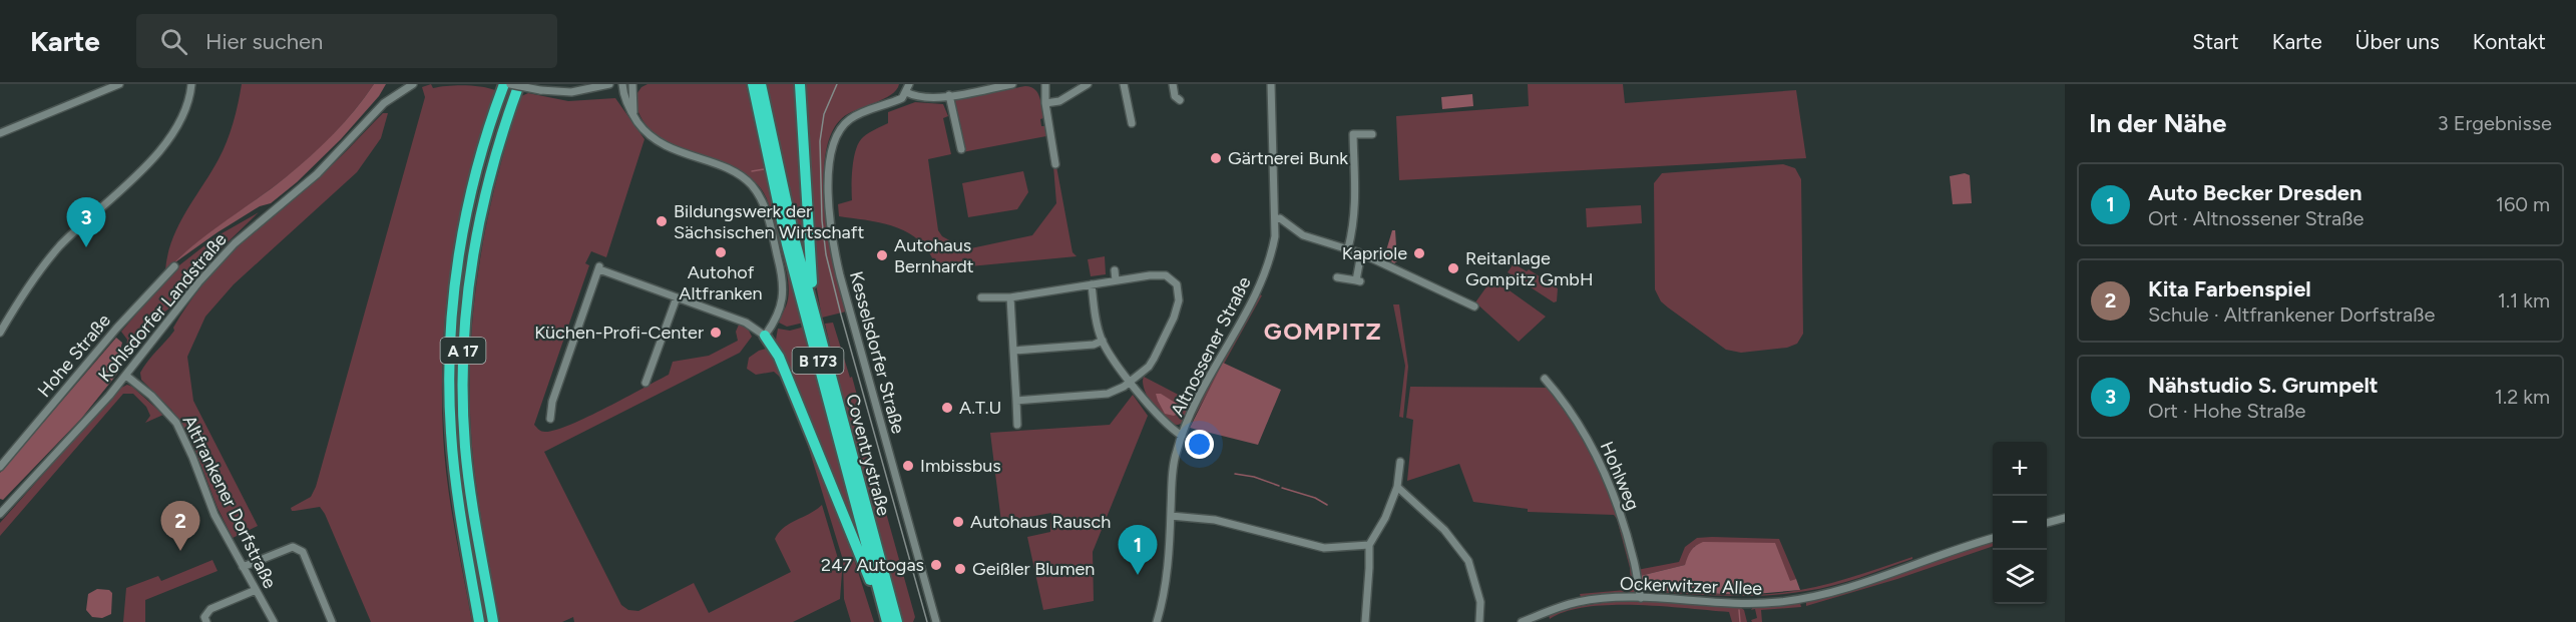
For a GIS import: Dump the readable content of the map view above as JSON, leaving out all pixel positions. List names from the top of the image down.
{
  "streets": {
    "highway": ["A 17", "B 173", "Coventrystraße"],
    "street": [
      "Kohlsdorfer Landstraße",
      "Altnossener Straße",
      "Kesselsdorfer Straße",
      "Hohe Straße",
      "Hohlweg",
      "Altfrankener Dorfstraße",
      "Ockerwitzer Allee"
    ]
  },
  "crossings": [
    ["Kohlsdorfer Landstraße", "Altfrankener Dorfstraße"],
    ["Hohlweg", "Ockerwitzer Allee"]
  ],
  "districts": ["GOMPITZ"],
  "places": [
    "Gärtnerei Bunk",
    "Bildungswerk der Sächsischen Wirtschaft",
    "Autohof Altfranken",
    "Kapriole",
    "Autohaus Bernhardt",
    "Reitanlage Gompitz GmbH",
    "Küchen-Profi-Center",
    "A.T.U",
    "Imbissbus",
    "Autohaus Rausch",
    "247 Autogas",
    "Geißler Blumen"
  ],
  "page": {
    "header": "Karte",
    "search": "Hier suchen",
    "nav": [
      "Start",
      "Karte",
      "Über uns",
      "Kontakt"
    ],
    "heading": ["In der Nähe", "3 Ergebnisse"],
    "list": [
      {
        "mark": "1",
        "name": "Auto Becker Dresden",
        "note": "Ort · Altnossener Straße",
        "value": "160 m"
      },
      {
        "mark": "2",
        "name": "Kita Farbenspiel",
        "note": "Schule · Altfrankener Dorfstraße",
        "value": "1.1 km"
      },
      {
        "mark": "3",
        "name": "Nähstudio S. Grumpelt",
        "note": "Ort · Hohe Straße",
        "value": "1.2 km"
      }
    ],
    "pins": ["3", "2", "1"],
    "map_buttons": ["+", "−"]
  }
}
